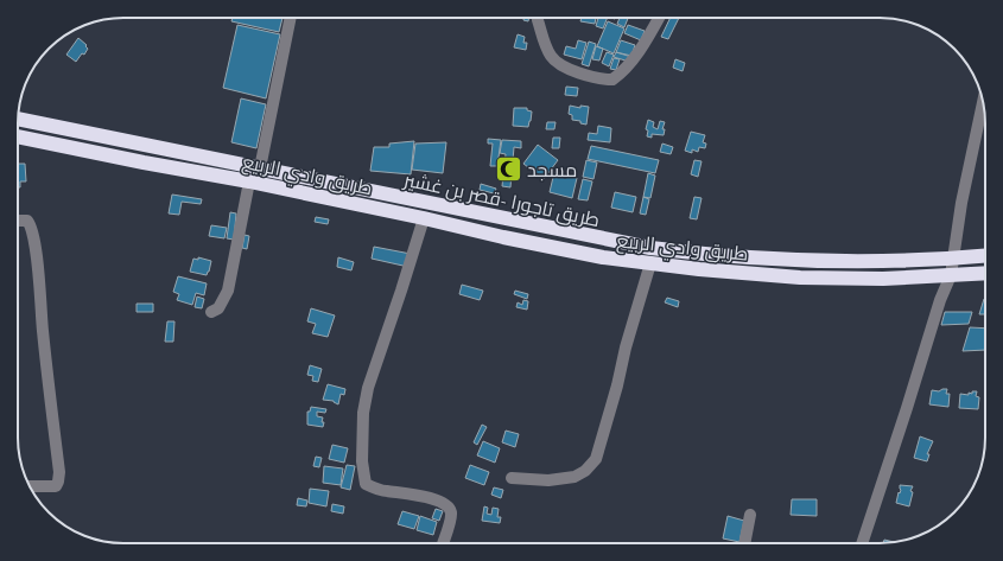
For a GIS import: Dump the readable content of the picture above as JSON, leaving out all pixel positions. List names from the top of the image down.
{
  "streets": {
    "highway": ["طريق وادي الربيع", "طريق تاجورا -قصر بن غشير"]
  },
  "places": {
    "mosque": ["مسجد"]
  }
}
